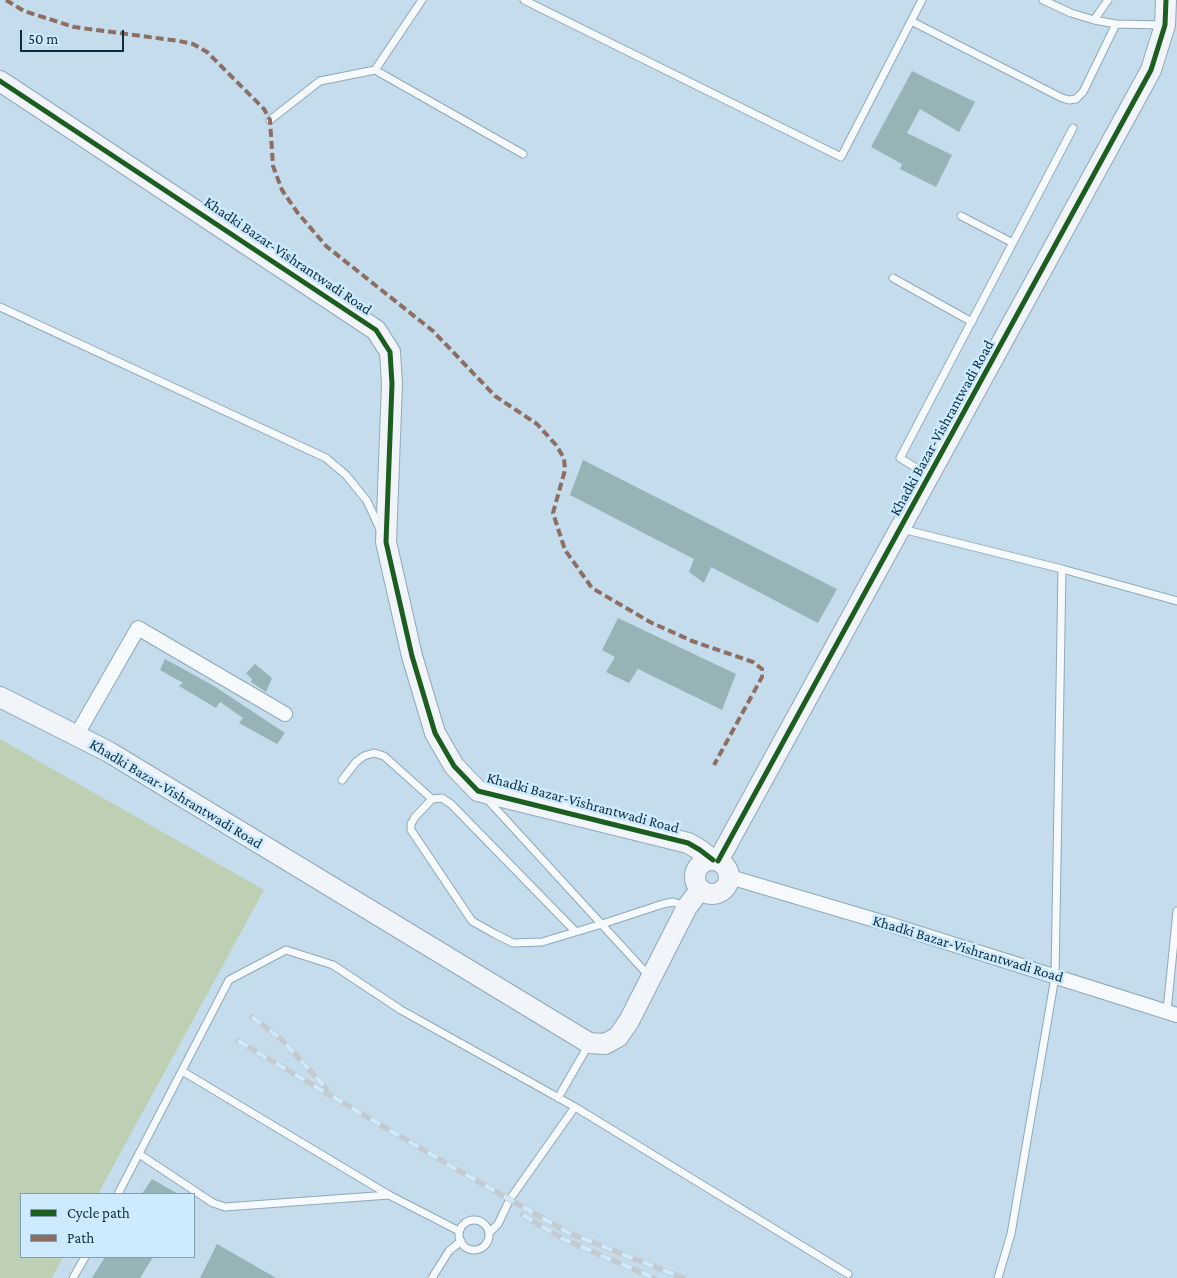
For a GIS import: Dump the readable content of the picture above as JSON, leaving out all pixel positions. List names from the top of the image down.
{
  "streets": {
    "street": ["Khadki Bazar-Vishrantwadi Road"]
  },
  "legend": ["Cycle path", "Path"],
  "scale_bar": "50 m"
}
